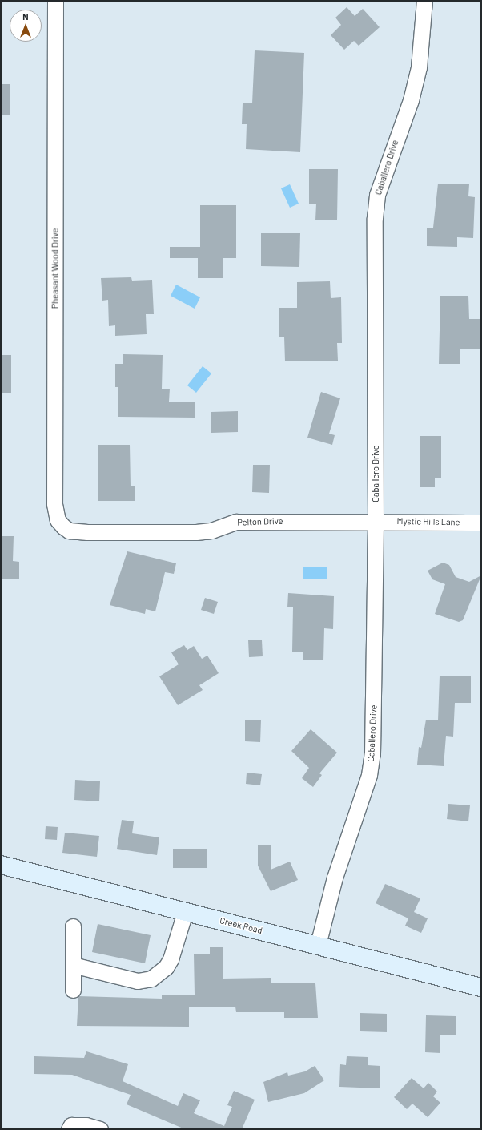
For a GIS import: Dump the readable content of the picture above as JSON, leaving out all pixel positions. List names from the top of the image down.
{
  "streets": {
    "street": [
      "Caballero Drive",
      "Pheasant Wood Drive",
      "Pelton Drive",
      "Mystic Hills Lane",
      "Creek Road"
    ]
  },
  "crossings": [
    ["Caballero Drive", "Pelton Drive"],
    ["Caballero Drive", "Mystic Hills Lane"],
    ["Caballero Drive", "Creek Road"],
    ["Pheasant Wood Drive", "Pelton Drive"],
    ["Pelton Drive", "Mystic Hills Lane"]
  ],
  "north": "top"
}
